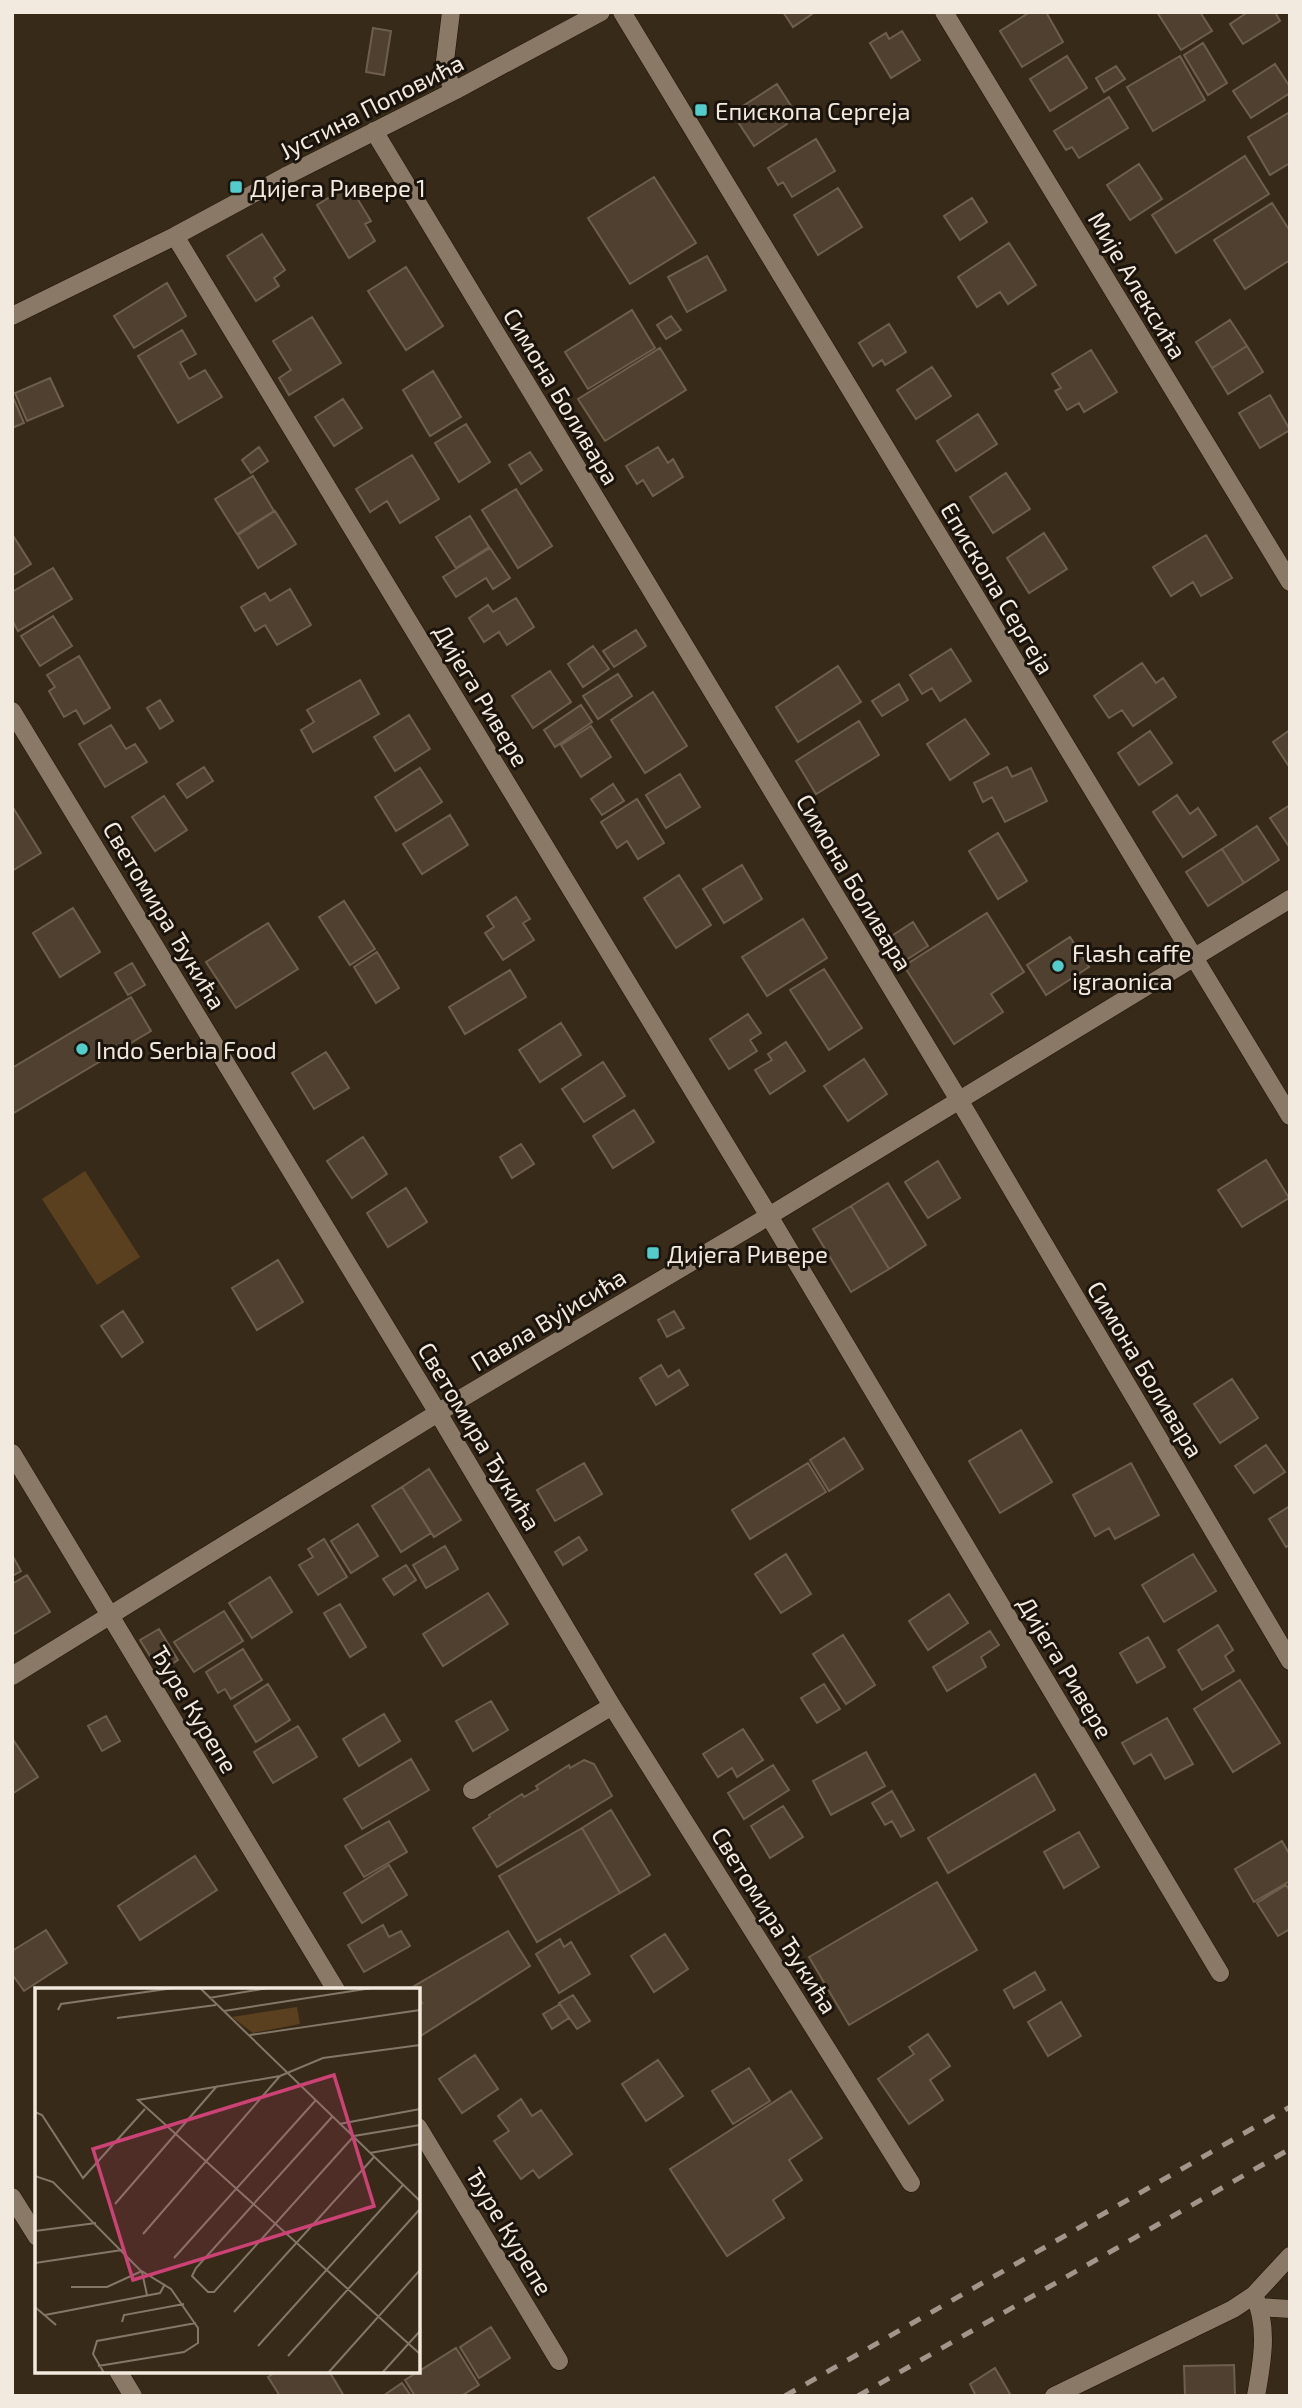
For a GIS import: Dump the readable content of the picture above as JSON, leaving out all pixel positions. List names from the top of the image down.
{
  "streets": {
    "street": [
      "Јустина Поповића",
      "Мије Алексића",
      "Симона Боливара",
      "Епископа Сергеја",
      "Дијега Ривере",
      "Светомира Ђукића",
      "Павла Вујисића",
      "Ђуре Курепе"
    ]
  },
  "crossings": [
    ["Јустина Поповића", "Симона Боливара"],
    ["Јустина Поповића", "Дијега Ривере"],
    ["Симона Боливара", "Павла Вујисића"],
    ["Епископа Сергеја", "Павла Вујисића"],
    ["Дијега Ривере", "Павла Вујисића"],
    ["Светомира Ђукића", "Павла Вујисића"],
    ["Павла Вујисића", "Ђуре Курепе"]
  ],
  "places": {
    "transit": ["Епископа Сергеја", "Дијега Ривере 1", "Дијега Ривере"],
    "other": ["Flash caffe igraonica", "Indo Serbia Food"]
  }
}
